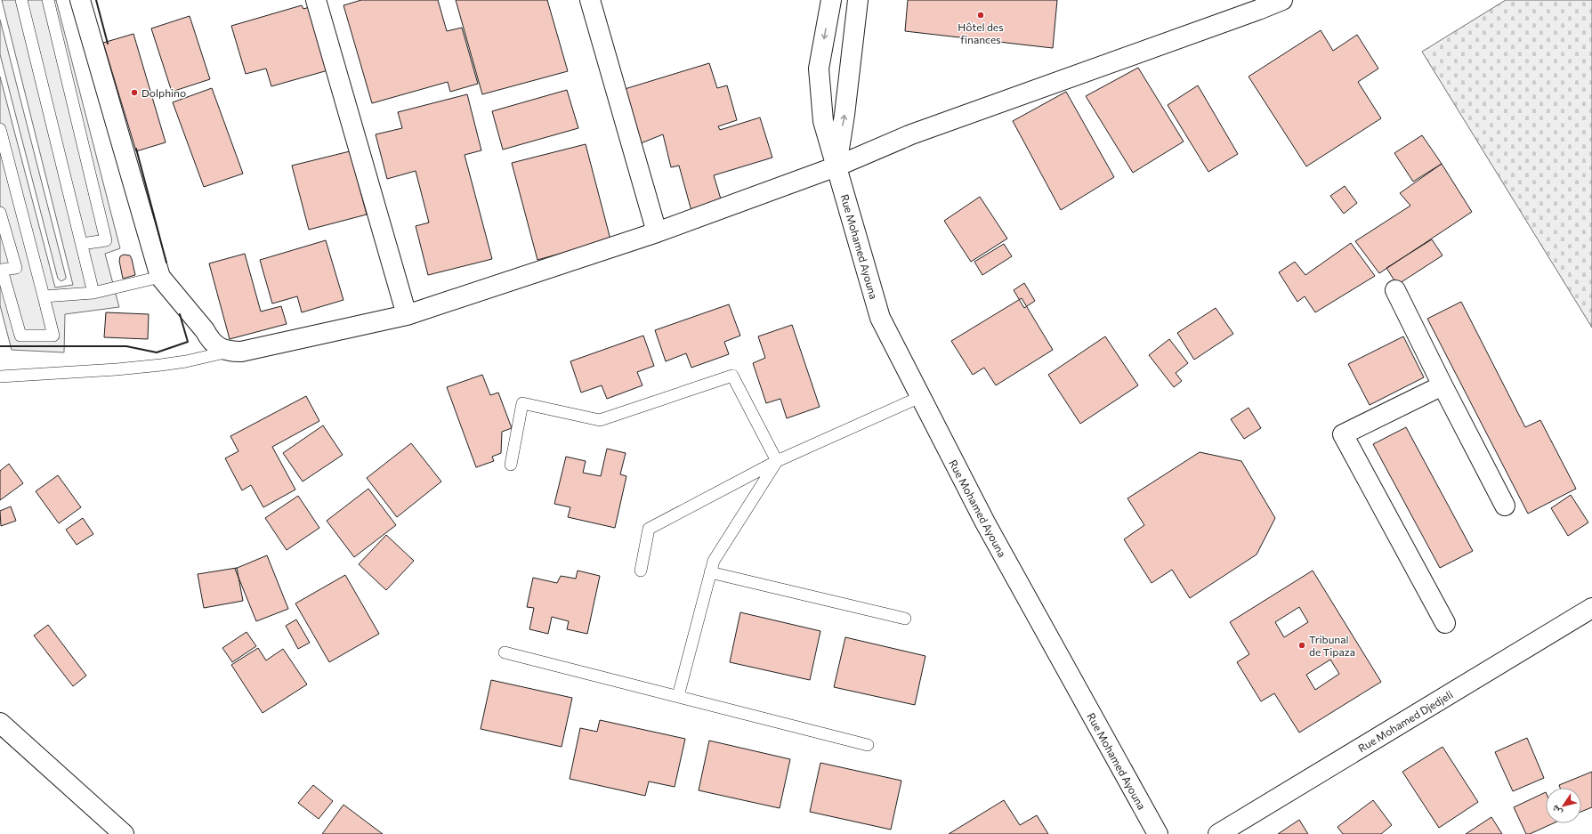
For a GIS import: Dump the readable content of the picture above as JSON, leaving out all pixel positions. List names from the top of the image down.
{
  "streets": {
    "street": ["Rue Mohamed Ayouna", "Rue Mohamed Djedjeli"]
  },
  "places": ["Hôtel des finances", "Dolphino", "Tribunal de Tipaza"],
  "north": "bottom left"
}
